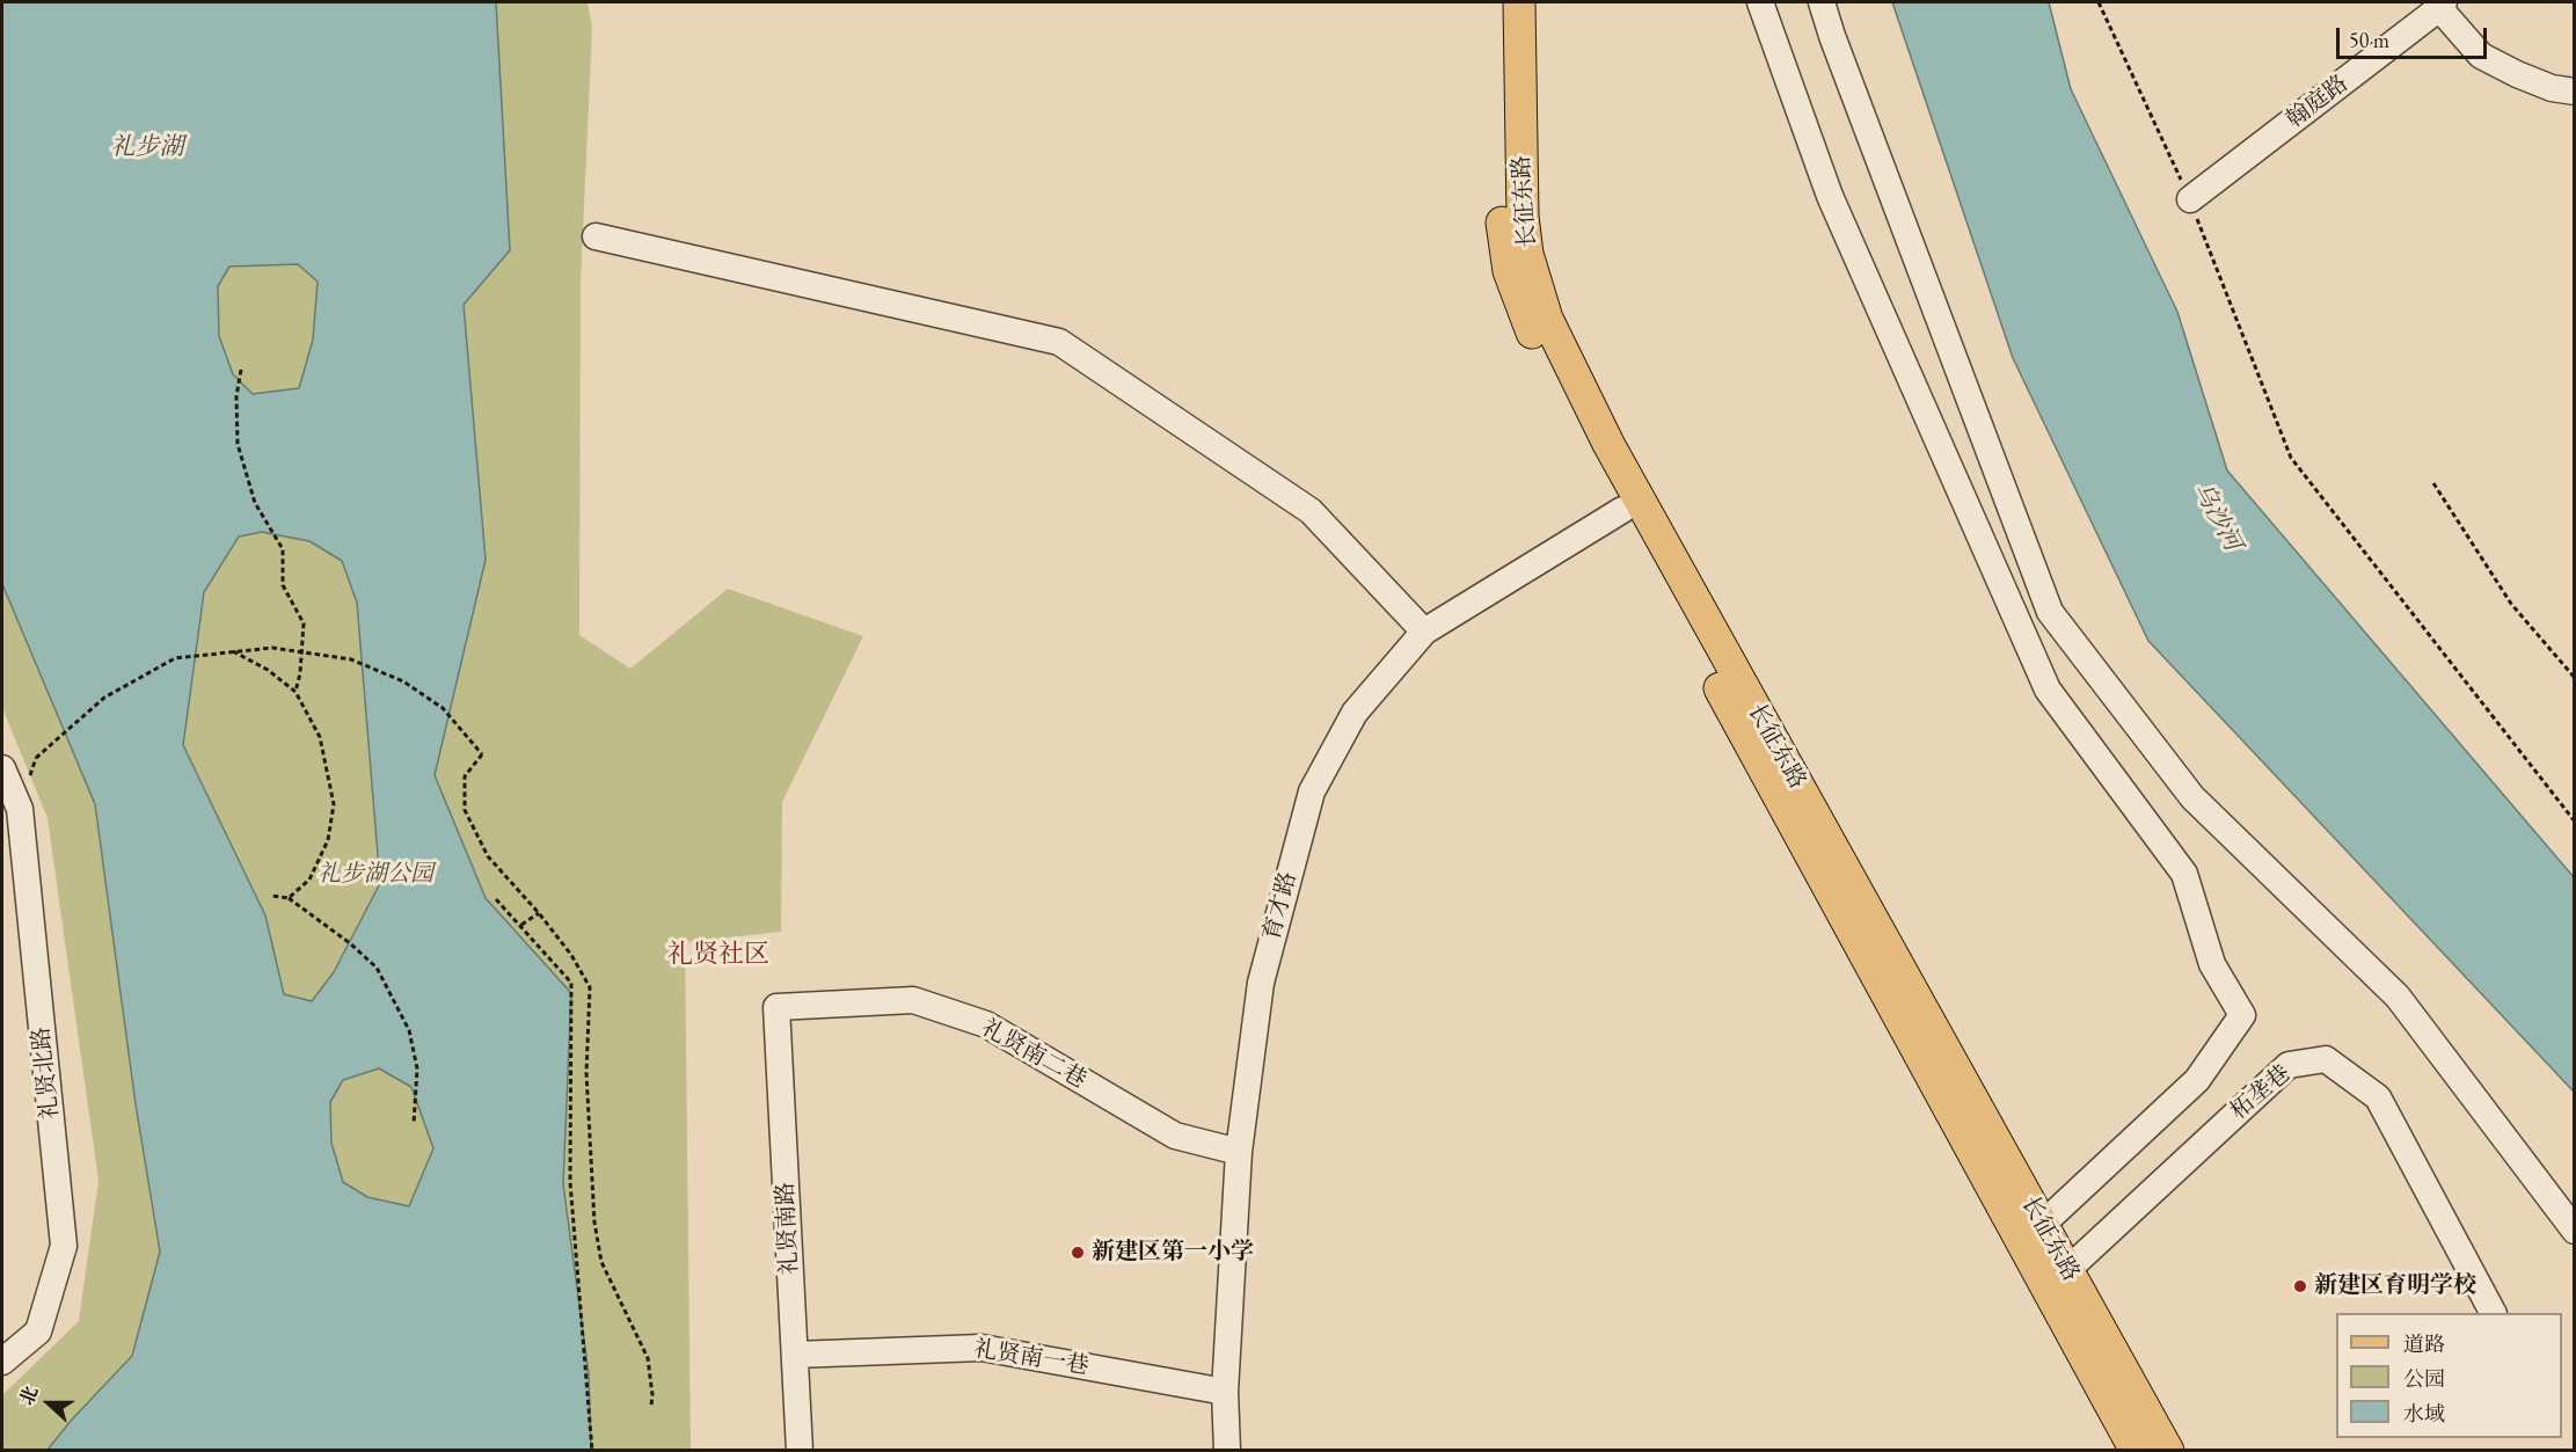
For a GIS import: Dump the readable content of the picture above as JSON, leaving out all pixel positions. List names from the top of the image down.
{
  "streets": {
    "main road": ["长征东路"],
    "street": [
      "翰庭路",
      "育才路",
      "礼贤南二巷",
      "礼贤北路",
      "柘垄巷",
      "礼贤南路",
      "礼贤南一巷"
    ]
  },
  "crossings": [
    ["长征东路", "育才路"],
    ["长征东路", "柘垄巷"],
    ["育才路", "礼贤南二巷"],
    ["育才路", "礼贤南一巷"],
    ["礼贤南二巷", "礼贤南路"],
    ["礼贤南路", "礼贤南一巷"]
  ],
  "districts": ["礼贤社区"],
  "water": ["礼步湖", "乌沙河"],
  "parks": ["礼步湖公园"],
  "places": ["新建区第一小学", "新建区育明学校"],
  "legend": ["道路", "公园", "水域"],
  "scale_bar": "50 m",
  "north": "left"
}
